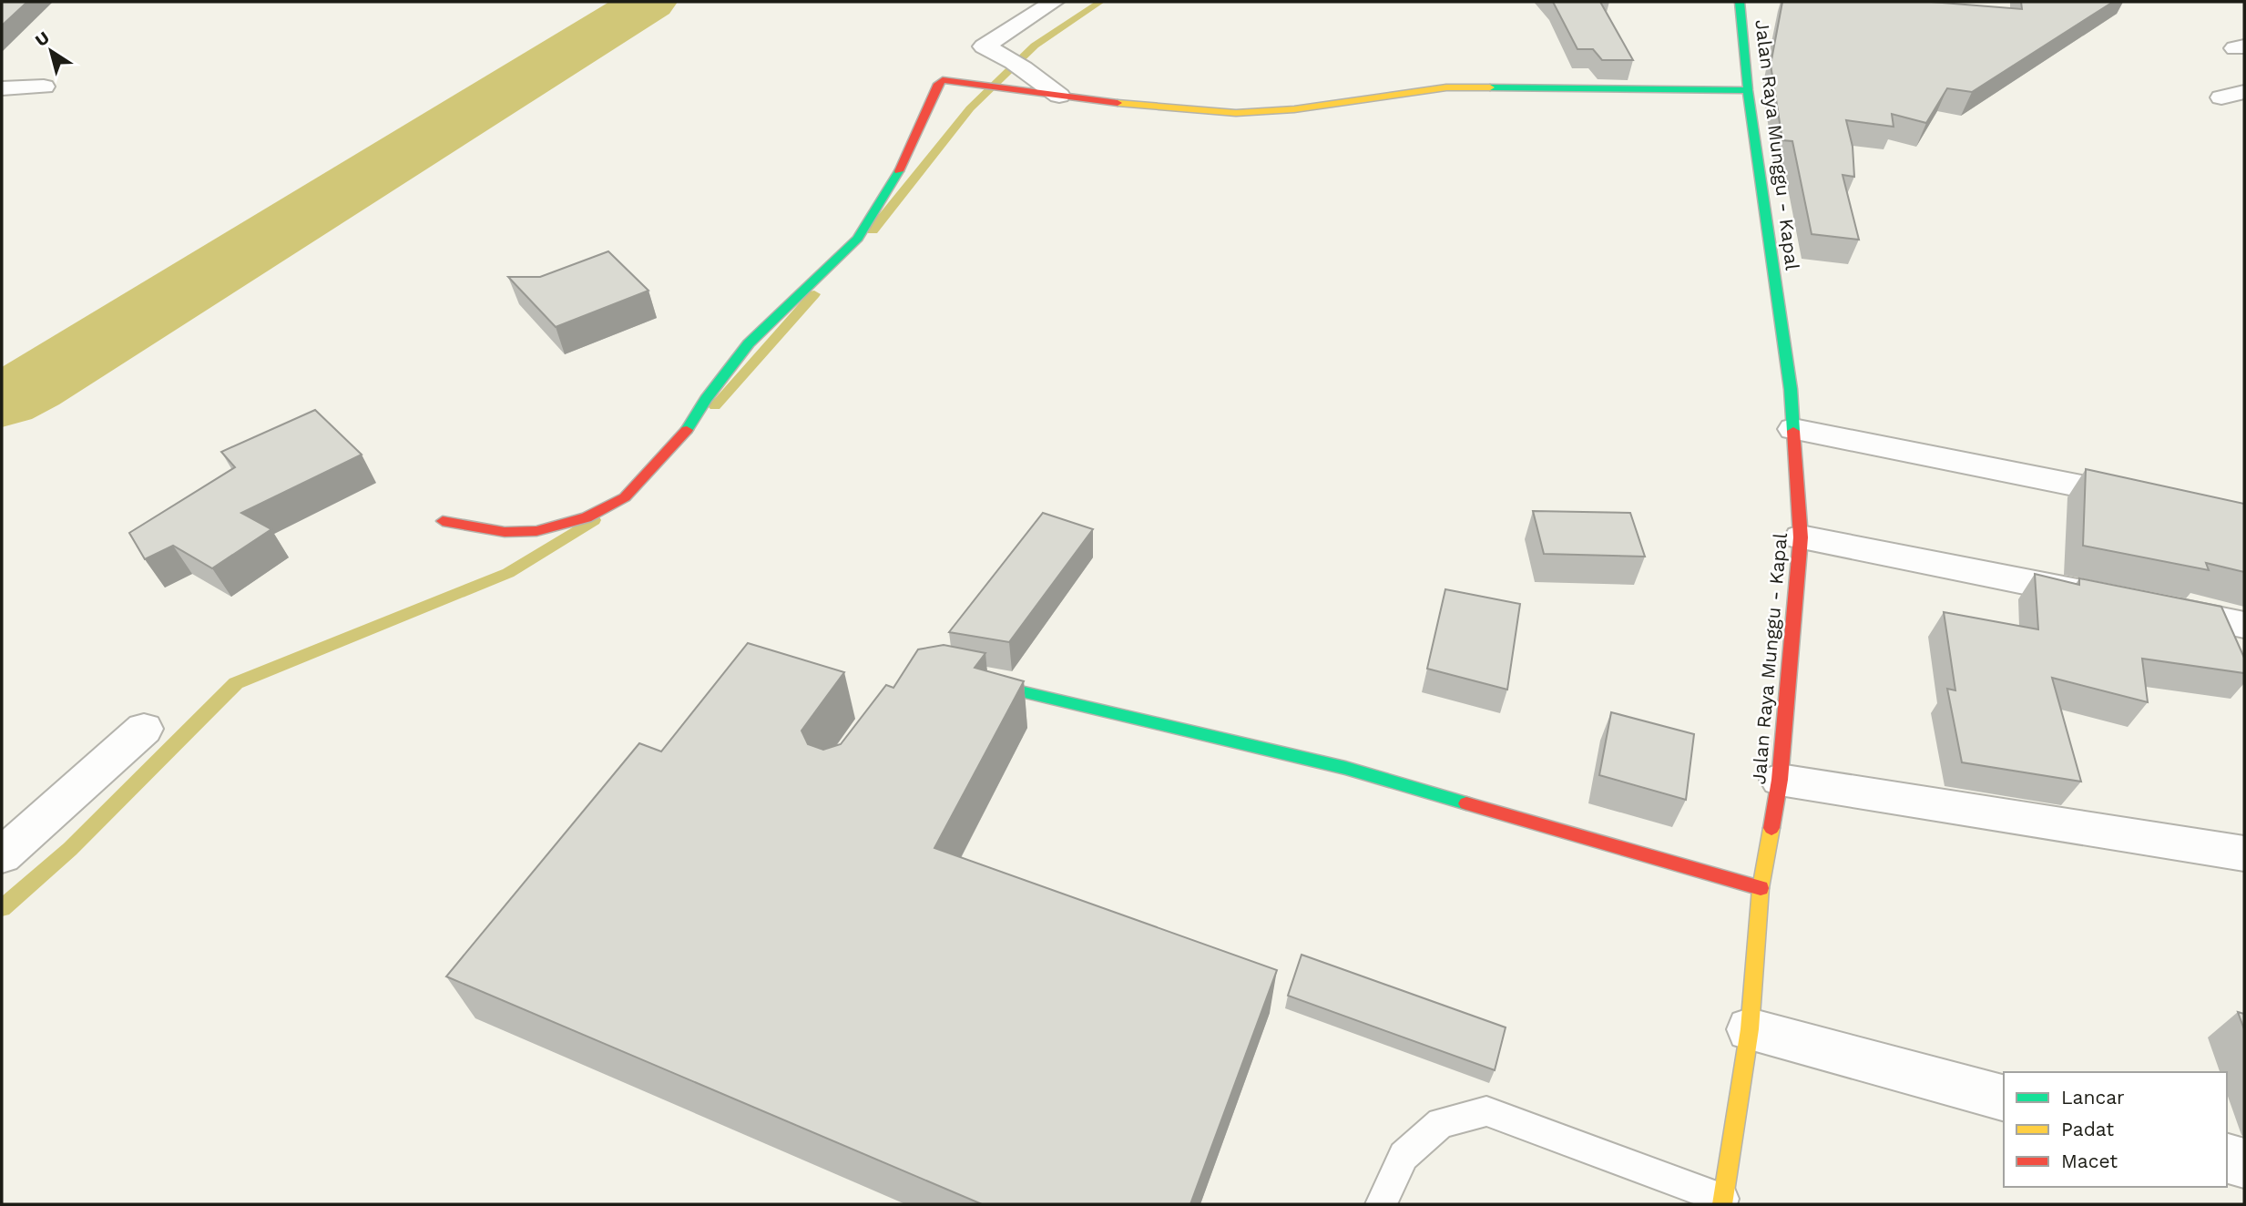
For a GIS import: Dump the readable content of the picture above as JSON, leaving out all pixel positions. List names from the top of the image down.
{
  "streets": {
    "street": ["Jalan Raya Munggu - Kapal"]
  },
  "legend": ["Lancar", "Padat", "Macet"],
  "north": "top left"
}
